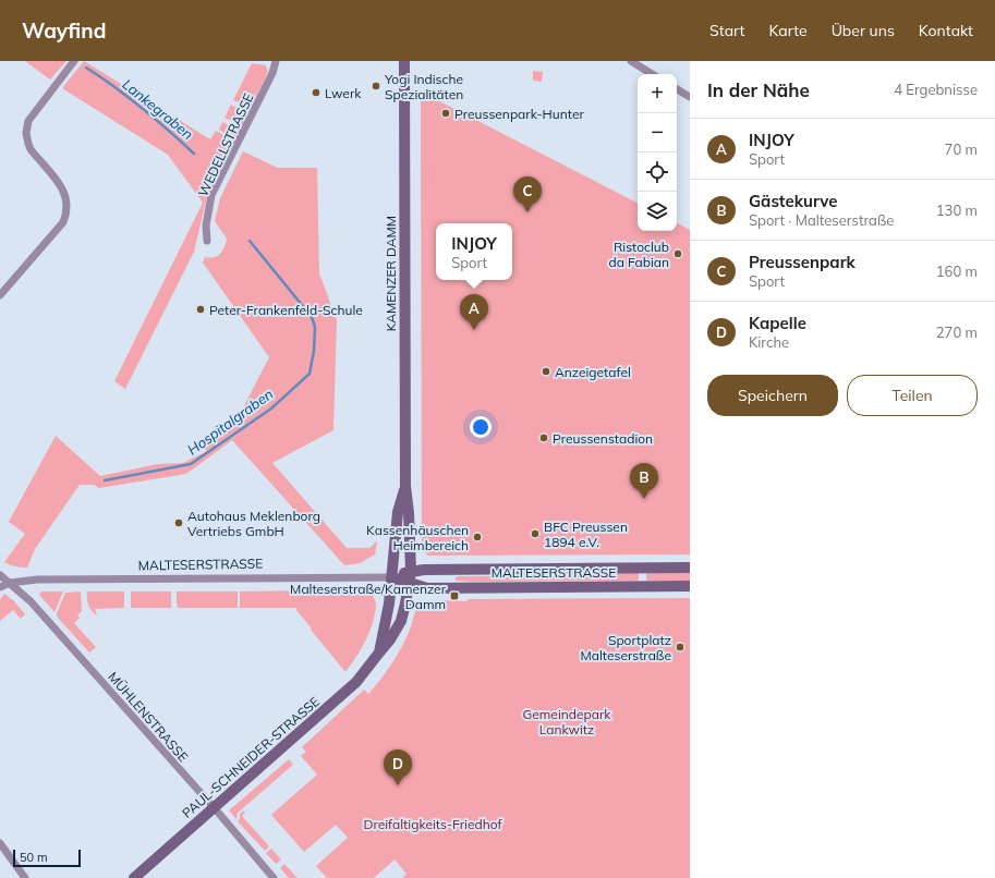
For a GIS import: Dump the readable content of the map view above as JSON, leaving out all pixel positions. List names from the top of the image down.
{
  "streets": {
    "main road": ["KAMENZER DAMM", "MALTESERSTRASSE", "PAUL-SCHNEIDER-STRASSE"],
    "street": ["WEDELLSTRASSE", "MÜHLENSTRASSE"]
  },
  "crossings": [
    ["KAMENZER DAMM", "MALTESERSTRASSE"],
    ["KAMENZER DAMM", "PAUL-SCHNEIDER-STRASSE"],
    ["MALTESERSTRASSE", "MÜHLENSTRASSE"],
    ["MALTESERSTRASSE", "PAUL-SCHNEIDER-STRASSE"],
    ["MÜHLENSTRASSE", "PAUL-SCHNEIDER-STRASSE"]
  ],
  "water": ["Lankegraben", "Hospitalgraben"],
  "parks": ["Gemeindepark Lankwitz", "Dreifaltigkeits-Friedhof"],
  "places": {
    "other": [
      "Yogi Indische Spezialitäten",
      "Lwerk",
      "Preussenpark-Hunter",
      "Ristoclub da Fabian",
      "Peter-Frankenfeld-Schule",
      "Anzeigetafel",
      "Preussenstadion",
      "Autohaus Meklenborg Vertriebs GmbH",
      "BFC Preussen 1894 e.V.",
      "Kassenhäuschen Heimbereich",
      "Sportplatz Malteserstraße"
    ],
    "transit": ["Malteserstraße/Kamenzer Damm"]
  },
  "scale_bar": "50 m",
  "page": {
    "header": "Wayfind",
    "nav": [
      "Start",
      "Karte",
      "Über uns",
      "Kontakt"
    ],
    "heading": ["In der Nähe", "4 Ergebnisse"],
    "map_buttons": ["+", "−"],
    "list": [
      {
        "mark": "A",
        "name": "INJOY",
        "note": "Sport",
        "value": "70 m"
      },
      {
        "mark": "B",
        "name": "Gästekurve",
        "note": "Sport · Malteserstraße",
        "value": "130 m"
      },
      {
        "mark": "C",
        "name": "Preussenpark",
        "note": "Sport",
        "value": "160 m"
      },
      {
        "mark": "D",
        "name": "Kapelle",
        "note": "Kirche",
        "value": "270 m"
      }
    ],
    "pins": [
      "C",
      "A",
      "B",
      "D"
    ],
    "popup": ["INJOY", "Sport"],
    "buttons": ["Speichern", "Teilen"],
    "scale": "50 m"
  }
}
